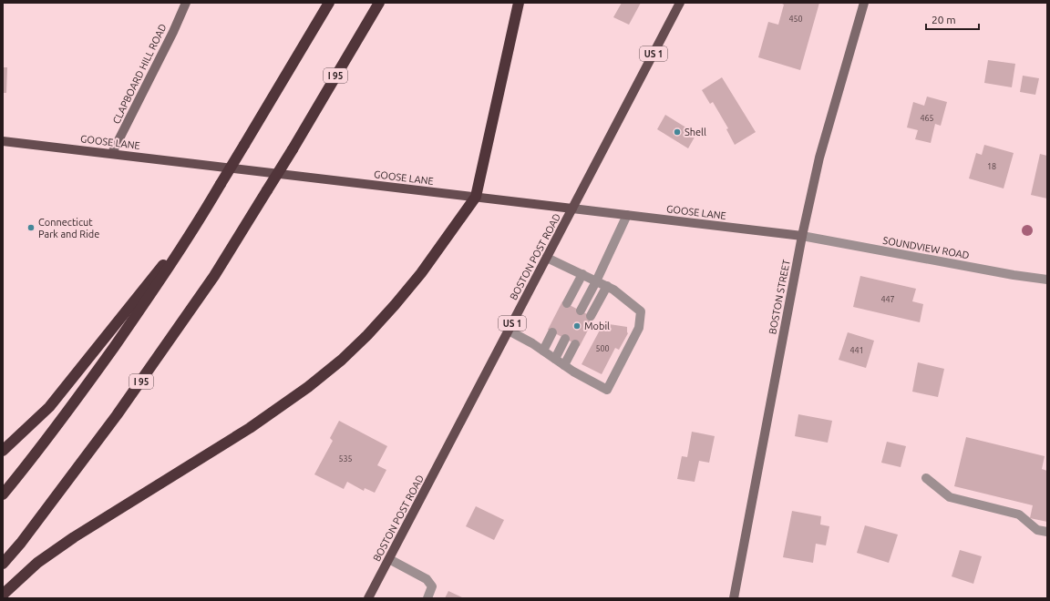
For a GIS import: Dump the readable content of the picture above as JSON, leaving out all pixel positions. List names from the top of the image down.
{
  "streets": {
    "highway": ["I 95"],
    "main road": [
      "US 1",
      "CLAPBOARD HILL ROAD",
      "GOOSE LANE",
      "BOSTON POST ROAD",
      "BOSTON STREET"
    ],
    "street": ["SOUNDVIEW ROAD"]
  },
  "crossings": [
    ["CLAPBOARD HILL ROAD", "GOOSE LANE"],
    ["GOOSE LANE", "SOUNDVIEW ROAD"],
    ["GOOSE LANE", "BOSTON POST ROAD"],
    ["GOOSE LANE", "BOSTON STREET"],
    ["SOUNDVIEW ROAD", "BOSTON STREET"]
  ],
  "places": ["Shell", "Connecticut Park and Ride", "Mobil"],
  "house_numbers": [
    "450",
    "465",
    "18",
    "447",
    "500",
    "441",
    "535"
  ],
  "scale_bar": "20 m"
}
